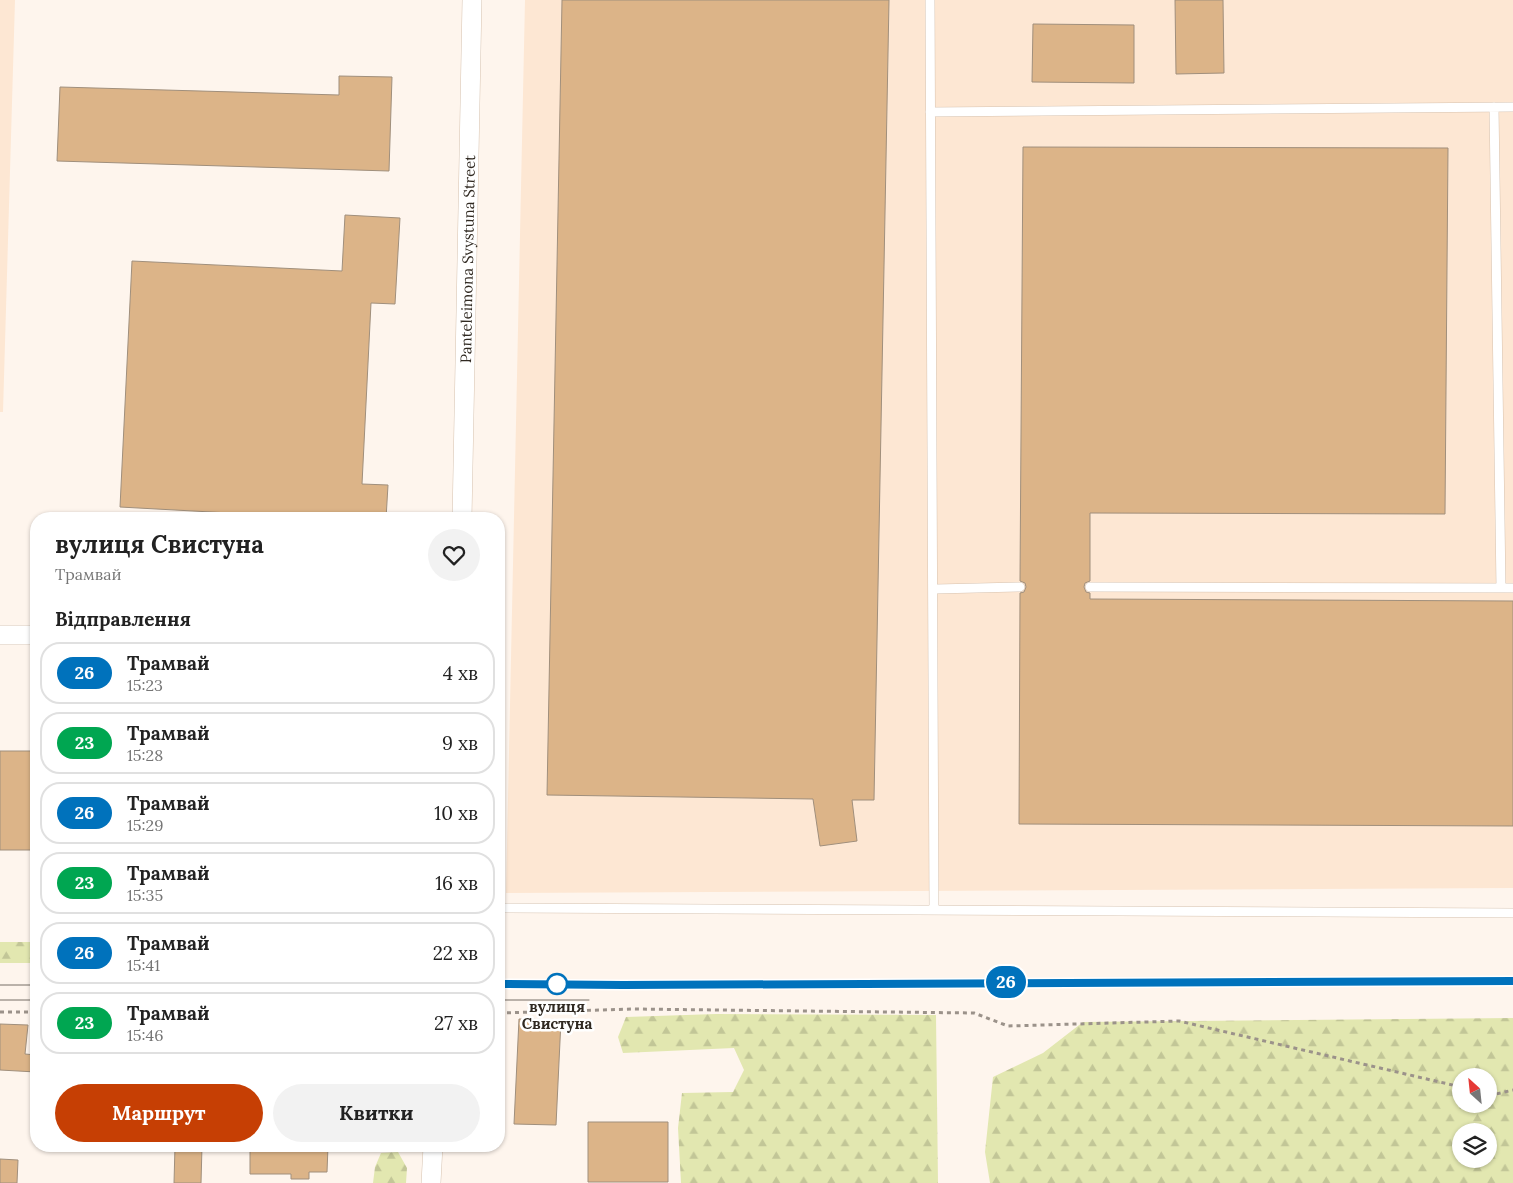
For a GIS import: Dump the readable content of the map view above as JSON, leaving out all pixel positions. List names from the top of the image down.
{
  "streets": {
    "street": ["Panteleimona Svystuna Street"]
  },
  "places": ["вулиця Свистуна"],
  "lines": ["tram line 26"],
  "north": "top left",
  "page": {
    "on_map": "26",
    "heading": [
      ["вулиця Свистуна", "Трамвай"],
      "Відправлення"
    ],
    "list": [
      {
        "mark": "26",
        "name": "Трамвай",
        "note": "15:23",
        "value": "4 хв"
      },
      {
        "mark": "23",
        "name": "Трамвай",
        "note": "15:28",
        "value": "9 хв"
      },
      {
        "mark": "26",
        "name": "Трамвай",
        "note": "15:29",
        "value": "10 хв"
      },
      {
        "mark": "23",
        "name": "Трамвай",
        "note": "15:35",
        "value": "16 хв"
      },
      {
        "mark": "26",
        "name": "Трамвай",
        "note": "15:41",
        "value": "22 хв"
      },
      {
        "mark": "23",
        "name": "Трамвай",
        "note": "15:46",
        "value": "27 хв"
      }
    ],
    "buttons": ["Маршрут", "Квитки"]
  }
}
